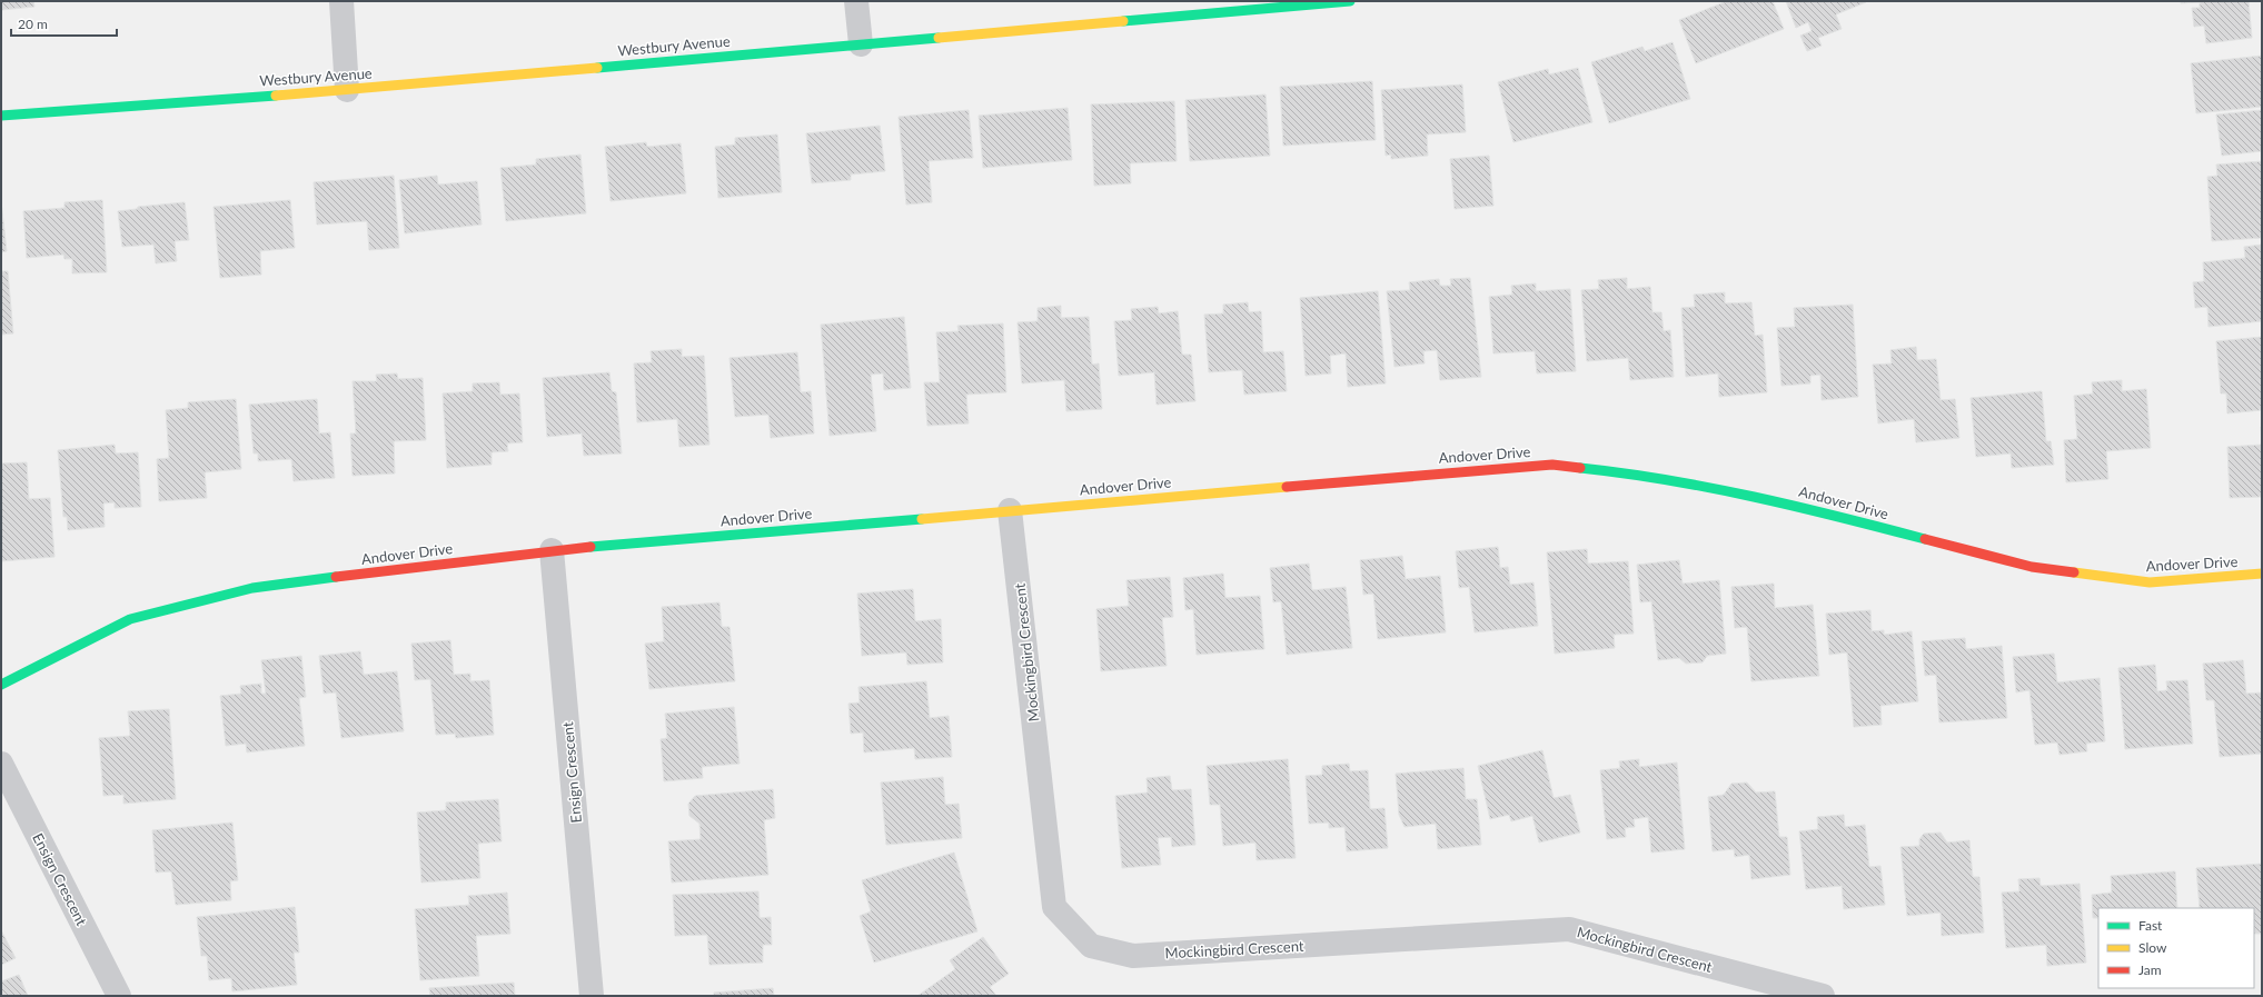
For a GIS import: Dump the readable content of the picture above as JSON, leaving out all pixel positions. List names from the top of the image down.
{
  "streets": {
    "street": [
      "Westbury Avenue",
      "Andover Drive",
      "Mockingbird Crescent",
      "Ensign Crescent"
    ]
  },
  "crossings": [
    ["Andover Drive", "Mockingbird Crescent"],
    ["Andover Drive", "Ensign Crescent"]
  ],
  "legend": ["Fast", "Slow", "Jam"],
  "scale_bar": "20 m"
}
